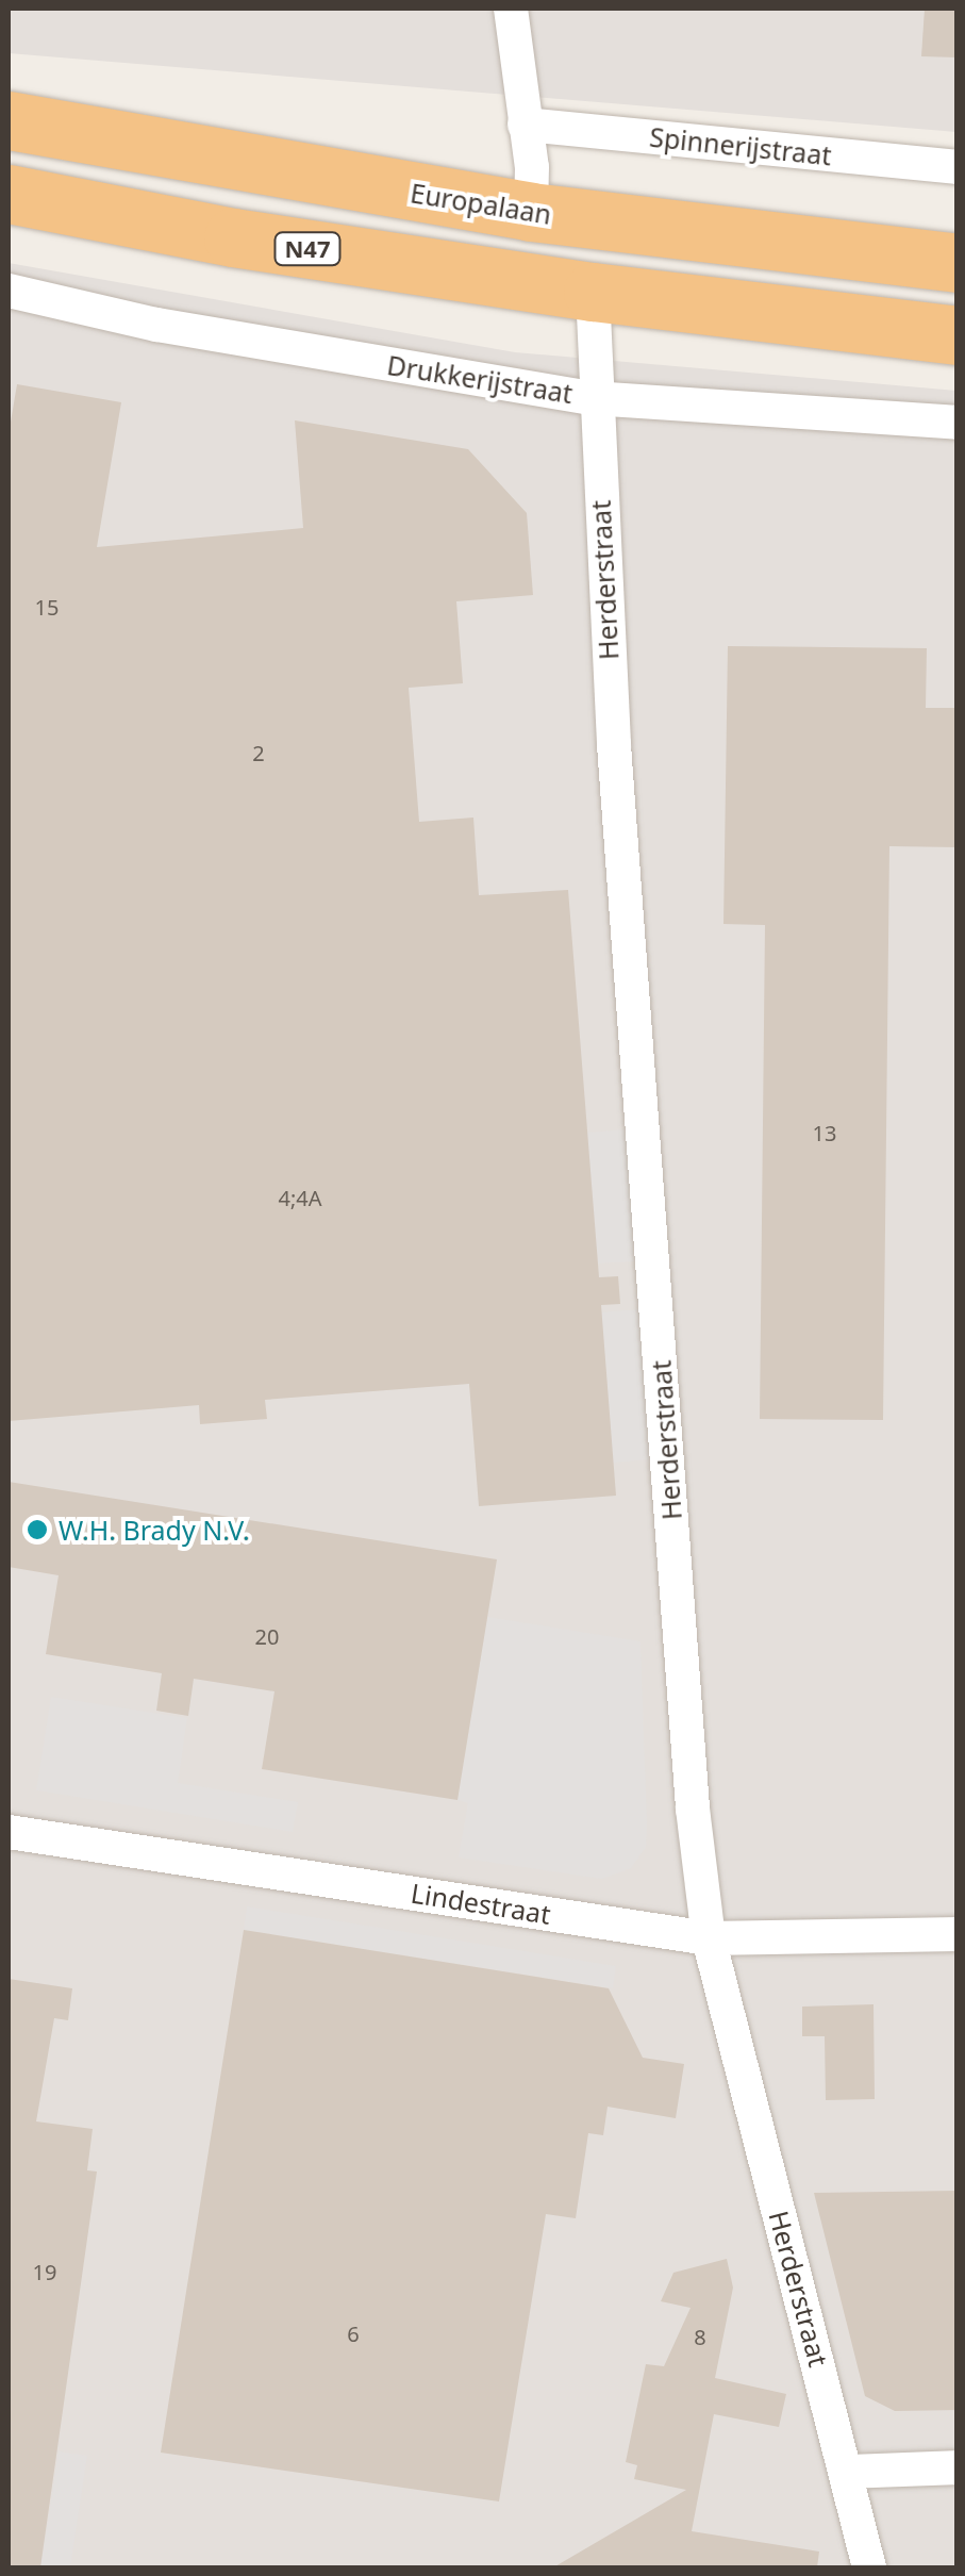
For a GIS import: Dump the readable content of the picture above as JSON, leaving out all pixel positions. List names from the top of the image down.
{
  "streets": {
    "highway": ["Europalaan", "N47"],
    "street": [
      "Spinnerijstraat",
      "Drukkerijstraat",
      "Herderstraat",
      "Lindestraat"
    ]
  },
  "crossings": [
    ["N47", "Herderstraat"],
    ["Drukkerijstraat", "Herderstraat"],
    ["Herderstraat", "Lindestraat"]
  ],
  "places": ["W.H. Brady N.V."],
  "house_numbers": [
    "15",
    "2",
    "13",
    "4;4A",
    "20",
    "19",
    "6",
    "8"
  ]
}
